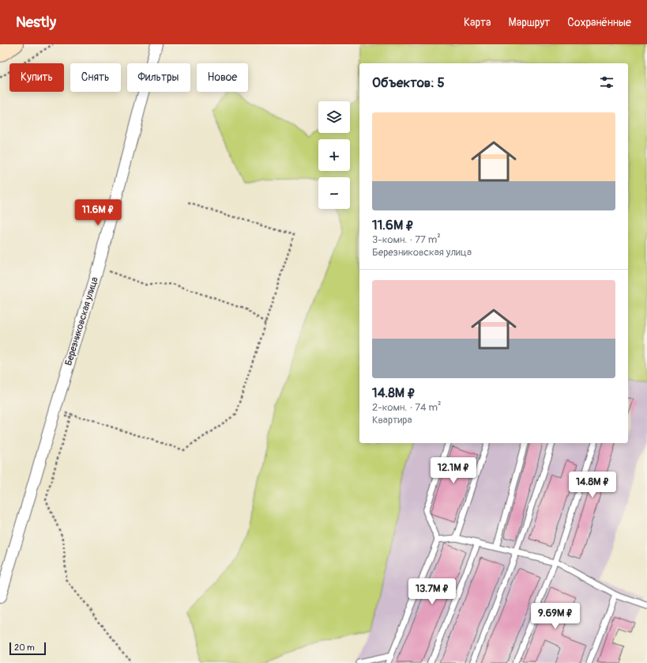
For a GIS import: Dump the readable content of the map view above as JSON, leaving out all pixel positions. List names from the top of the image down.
{
  "streets": {
    "street": ["Березниковская улица"]
  },
  "scale_bar": "20 m",
  "page": {
    "header": "Nestly",
    "nav": ["Карта", "Маршрут", "Сохранённые"],
    "chip": [
      "Купить",
      "Снять",
      "Фильтры",
      "Новое"
    ],
    "heading": "Объектов: 5",
    "map_buttons": ["+", "−"],
    "list": [
      {
        "name": "11.6M ₽",
        "note": "3-комн. · 77 m² · Березниковская улица"
      },
      {
        "name": "14.8M ₽",
        "note": "2-комн. · 74 m² · Квартира"
      }
    ],
    "price": [
      "11.6M ₽",
      "12.1M ₽",
      "14.8M ₽",
      "13.7M ₽",
      "9.69M ₽"
    ],
    "scale": "20 m"
  }
}
